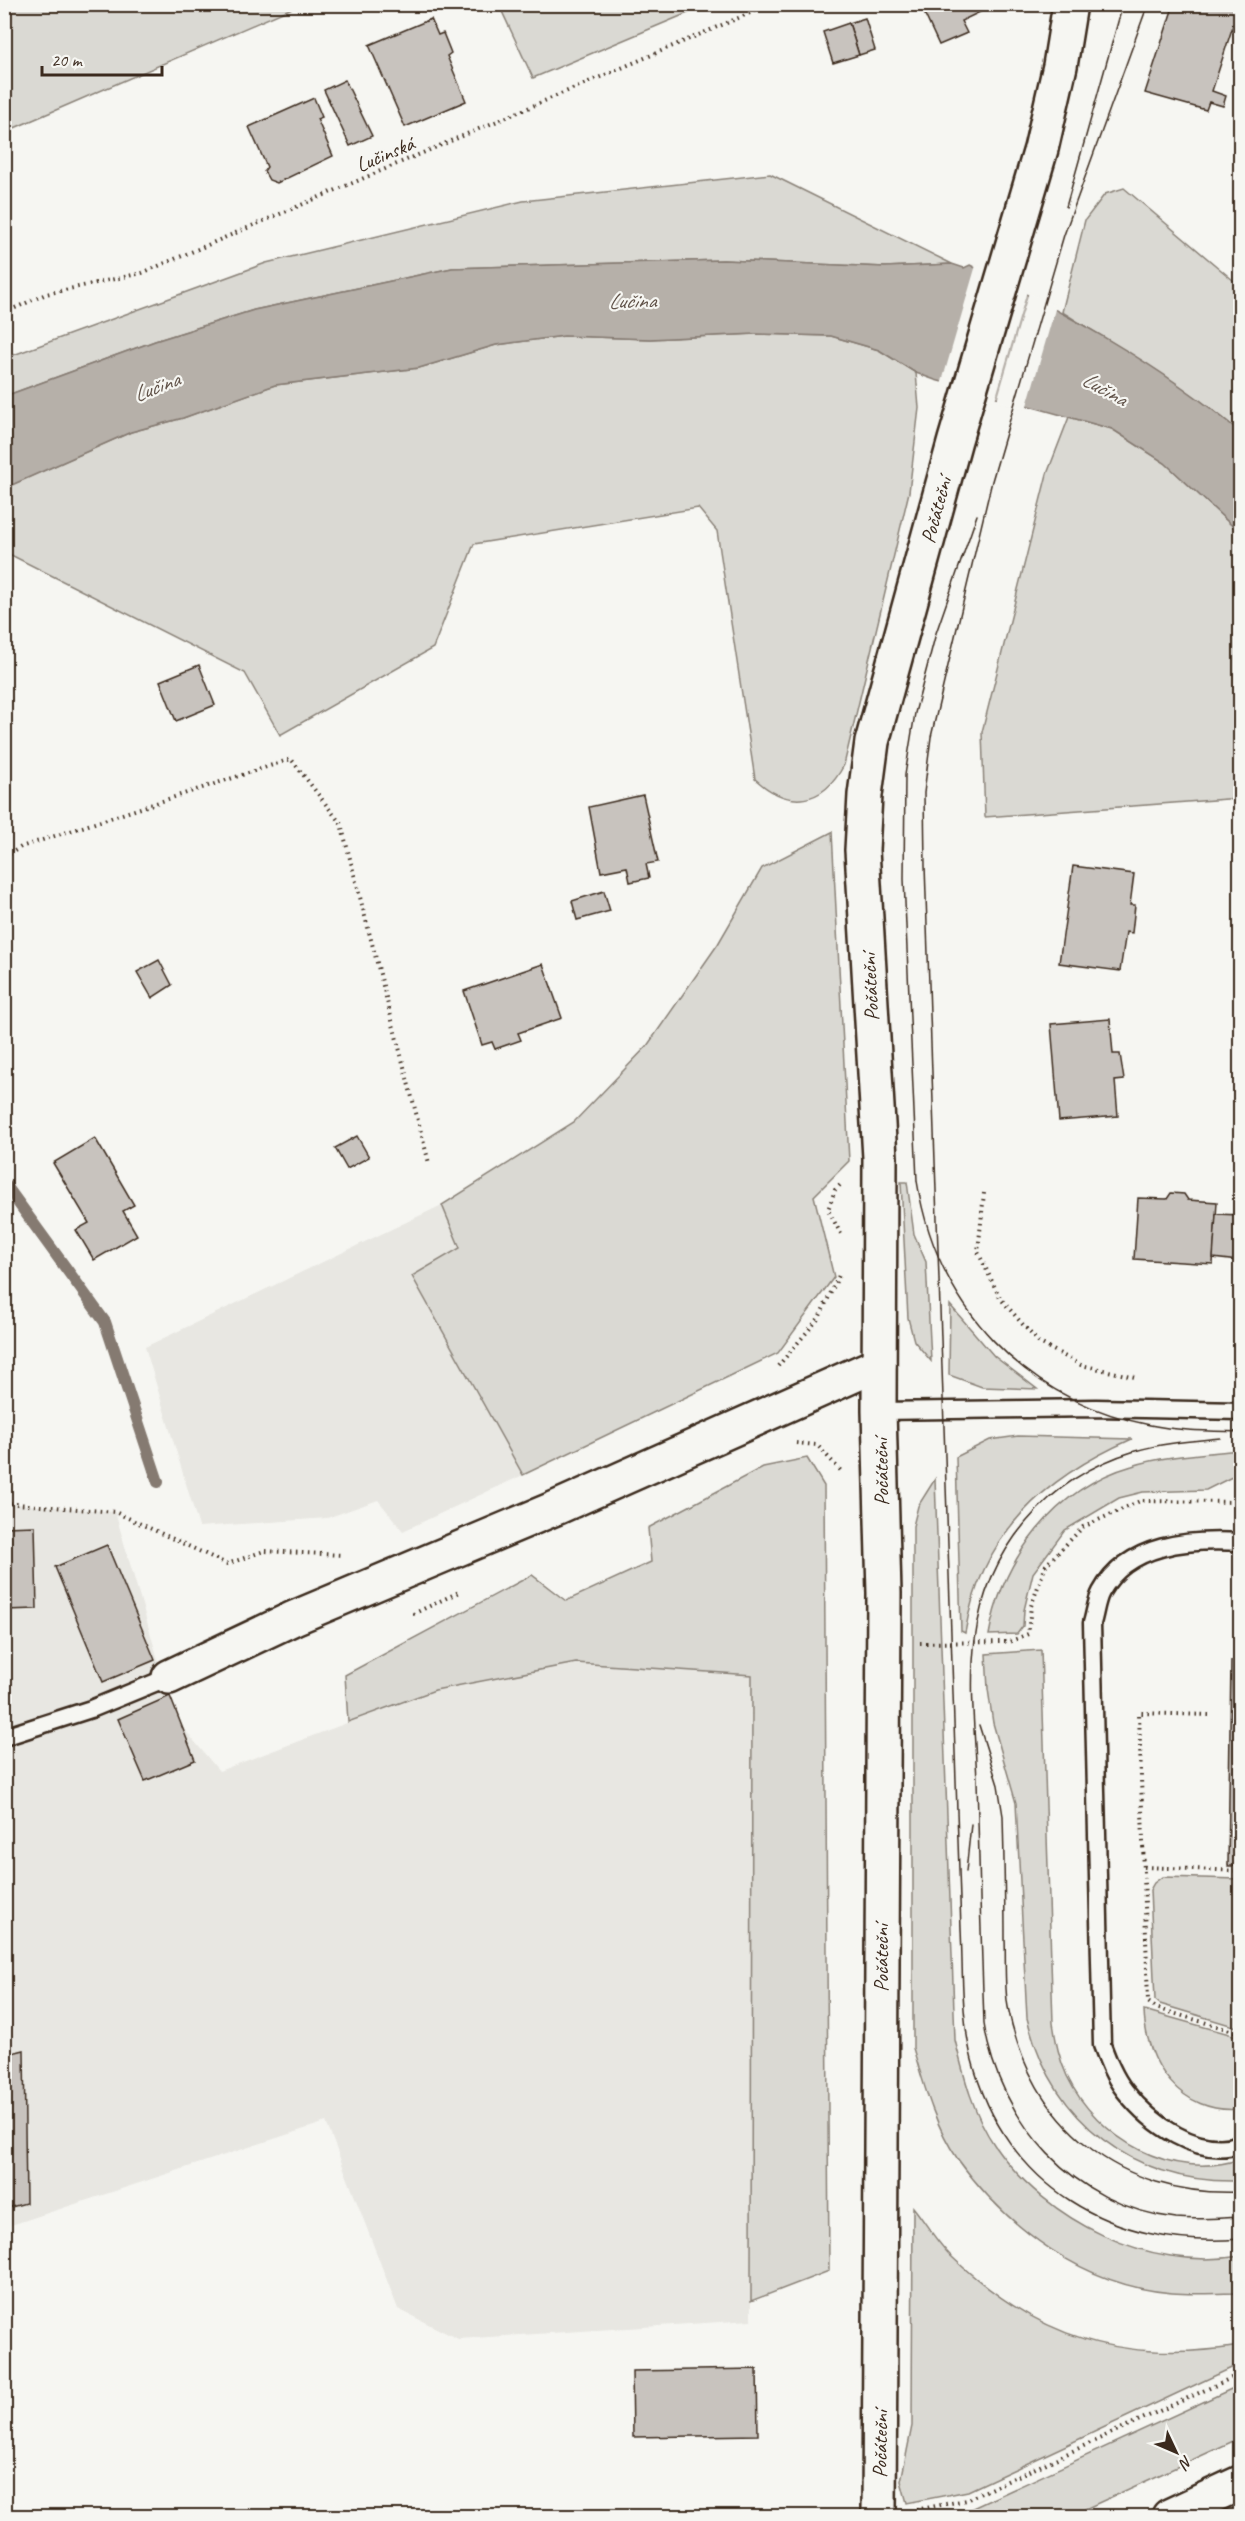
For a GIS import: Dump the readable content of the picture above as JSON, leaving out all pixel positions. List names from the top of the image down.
{
  "streets": {
    "street": ["Počáteční"],
    "path": ["Lučinská"]
  },
  "water": ["Lučina"],
  "scale_bar": "20 m",
  "north": "bottom right"
}
